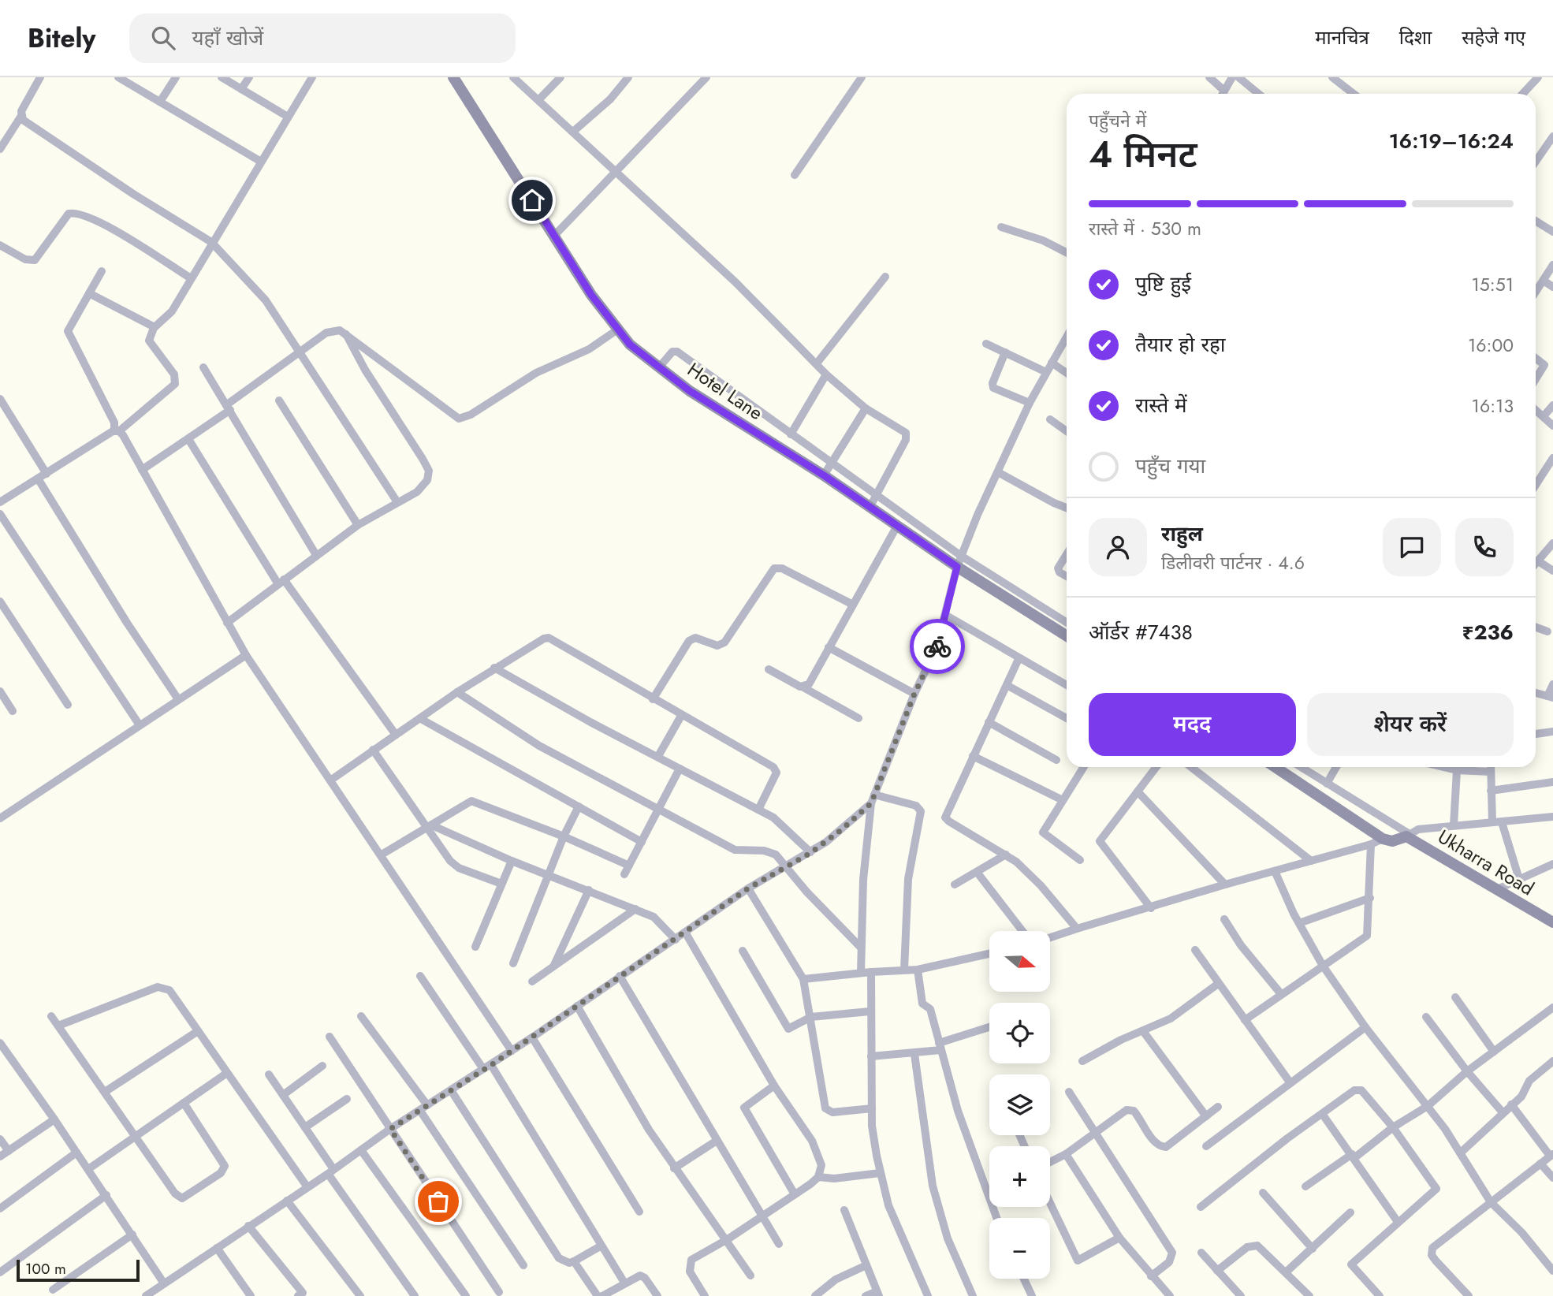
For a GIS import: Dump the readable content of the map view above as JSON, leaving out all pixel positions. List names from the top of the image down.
{
  "streets": {
    "street": ["Hotel Lane", "Ukharra Road"]
  },
  "scale_bar": "100 m",
  "north": "right",
  "page": {
    "header": "Bitely",
    "search": "यहाँ खोजें",
    "nav": ["मानचित्र", "दिशा", "सहेजे गए"],
    "heading": ["4 मिनट", "पहुँचने में", "16:19–16:24"],
    "panel": [
      "राहुल",
      "डिलीवरी पार्टनर · 4.6",
      "ऑर्डर #7438",
      "₹236"
    ],
    "bar": "रास्ते में · 530 m",
    "list": [
      ["पुष्टि हुई", "15:51"],
      ["तैयार हो रहा", "16:00"],
      ["रास्ते में", "16:13"],
      "पहुँच गया"
    ],
    "buttons": ["मदद", "शेयर करें"],
    "map_buttons": ["+", "−"],
    "scale": "100 m"
  }
}
